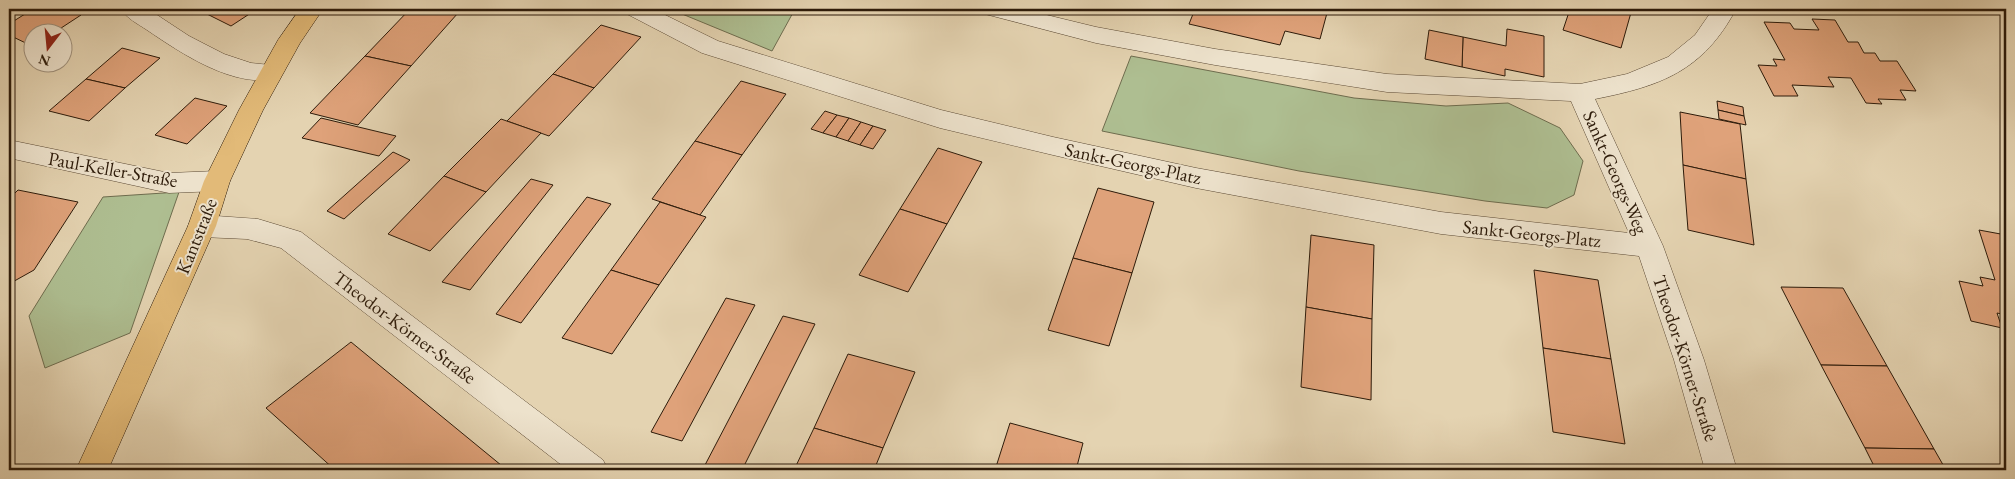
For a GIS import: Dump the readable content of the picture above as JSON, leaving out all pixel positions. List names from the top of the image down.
{
  "streets": {
    "main road": ["Kantstraße"],
    "street": [
      "Sankt-Georgs-Platz",
      "Paul-Keller-Straße",
      "Sankt-Georgs-Weg",
      "Theodor-Körner-Straße"
    ]
  },
  "crossings": [
    ["Sankt-Georgs-Platz", "Sankt-Georgs-Weg"],
    ["Sankt-Georgs-Platz", "Theodor-Körner-Straße"],
    ["Paul-Keller-Straße", "Kantstraße"],
    ["Sankt-Georgs-Weg", "Theodor-Körner-Straße"],
    ["Kantstraße", "Theodor-Körner-Straße"]
  ],
  "north": "bottom"
}
